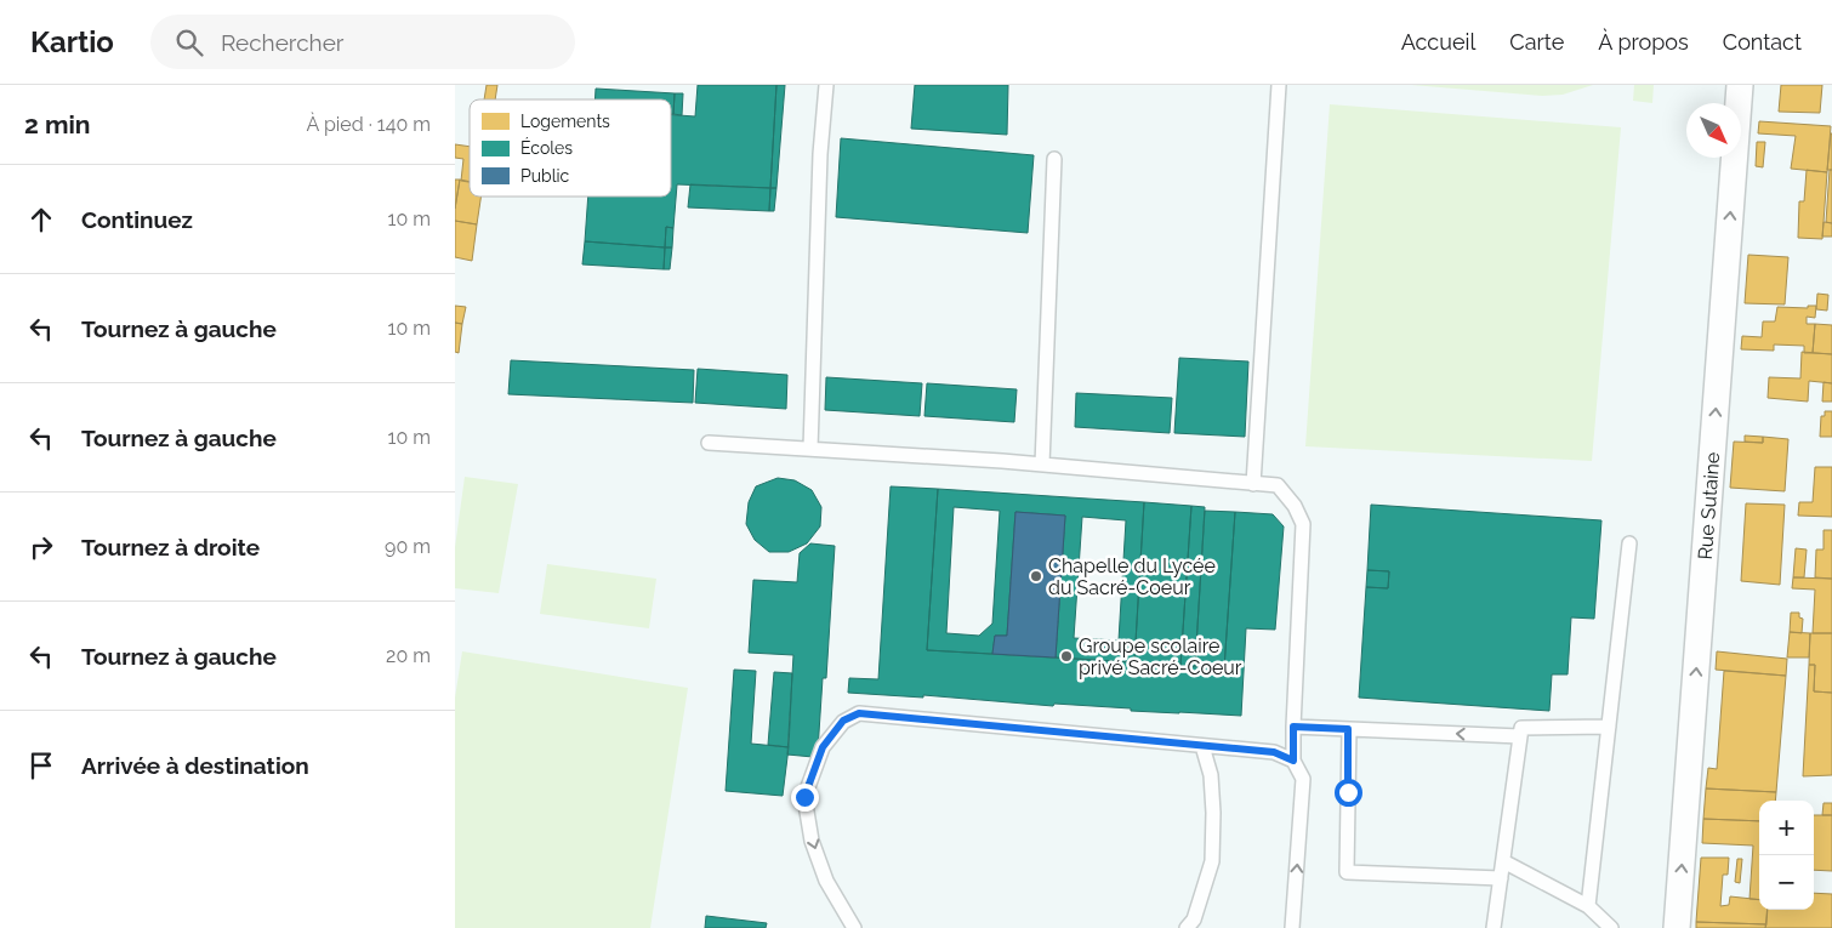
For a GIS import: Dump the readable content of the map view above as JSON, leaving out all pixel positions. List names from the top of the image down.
{
  "streets": {
    "street": ["Rue Sutaine"]
  },
  "one_way": ["Rue Sutaine"],
  "places": ["Chapelle du Lycée du Sacré-Coeur", "Groupe scolaire privé Sacré-Coeur"],
  "legend": ["Logements", "Écoles", "Public"],
  "north": "bottom right",
  "page": {
    "header": "Kartio",
    "search": "Rechercher",
    "nav": [
      "Accueil",
      "Carte",
      "À propos",
      "Contact"
    ],
    "heading": ["2 min", "À pied · 140 m"],
    "list": [
      ["Continuez", "10 m"],
      ["Tournez à gauche", "10 m"],
      ["Tournez à gauche", "10 m"],
      ["Tournez à droite", "90 m"],
      ["Tournez à gauche", "20 m"],
      "Arrivée à destination"
    ],
    "map_buttons": ["+", "−"]
  }
}
